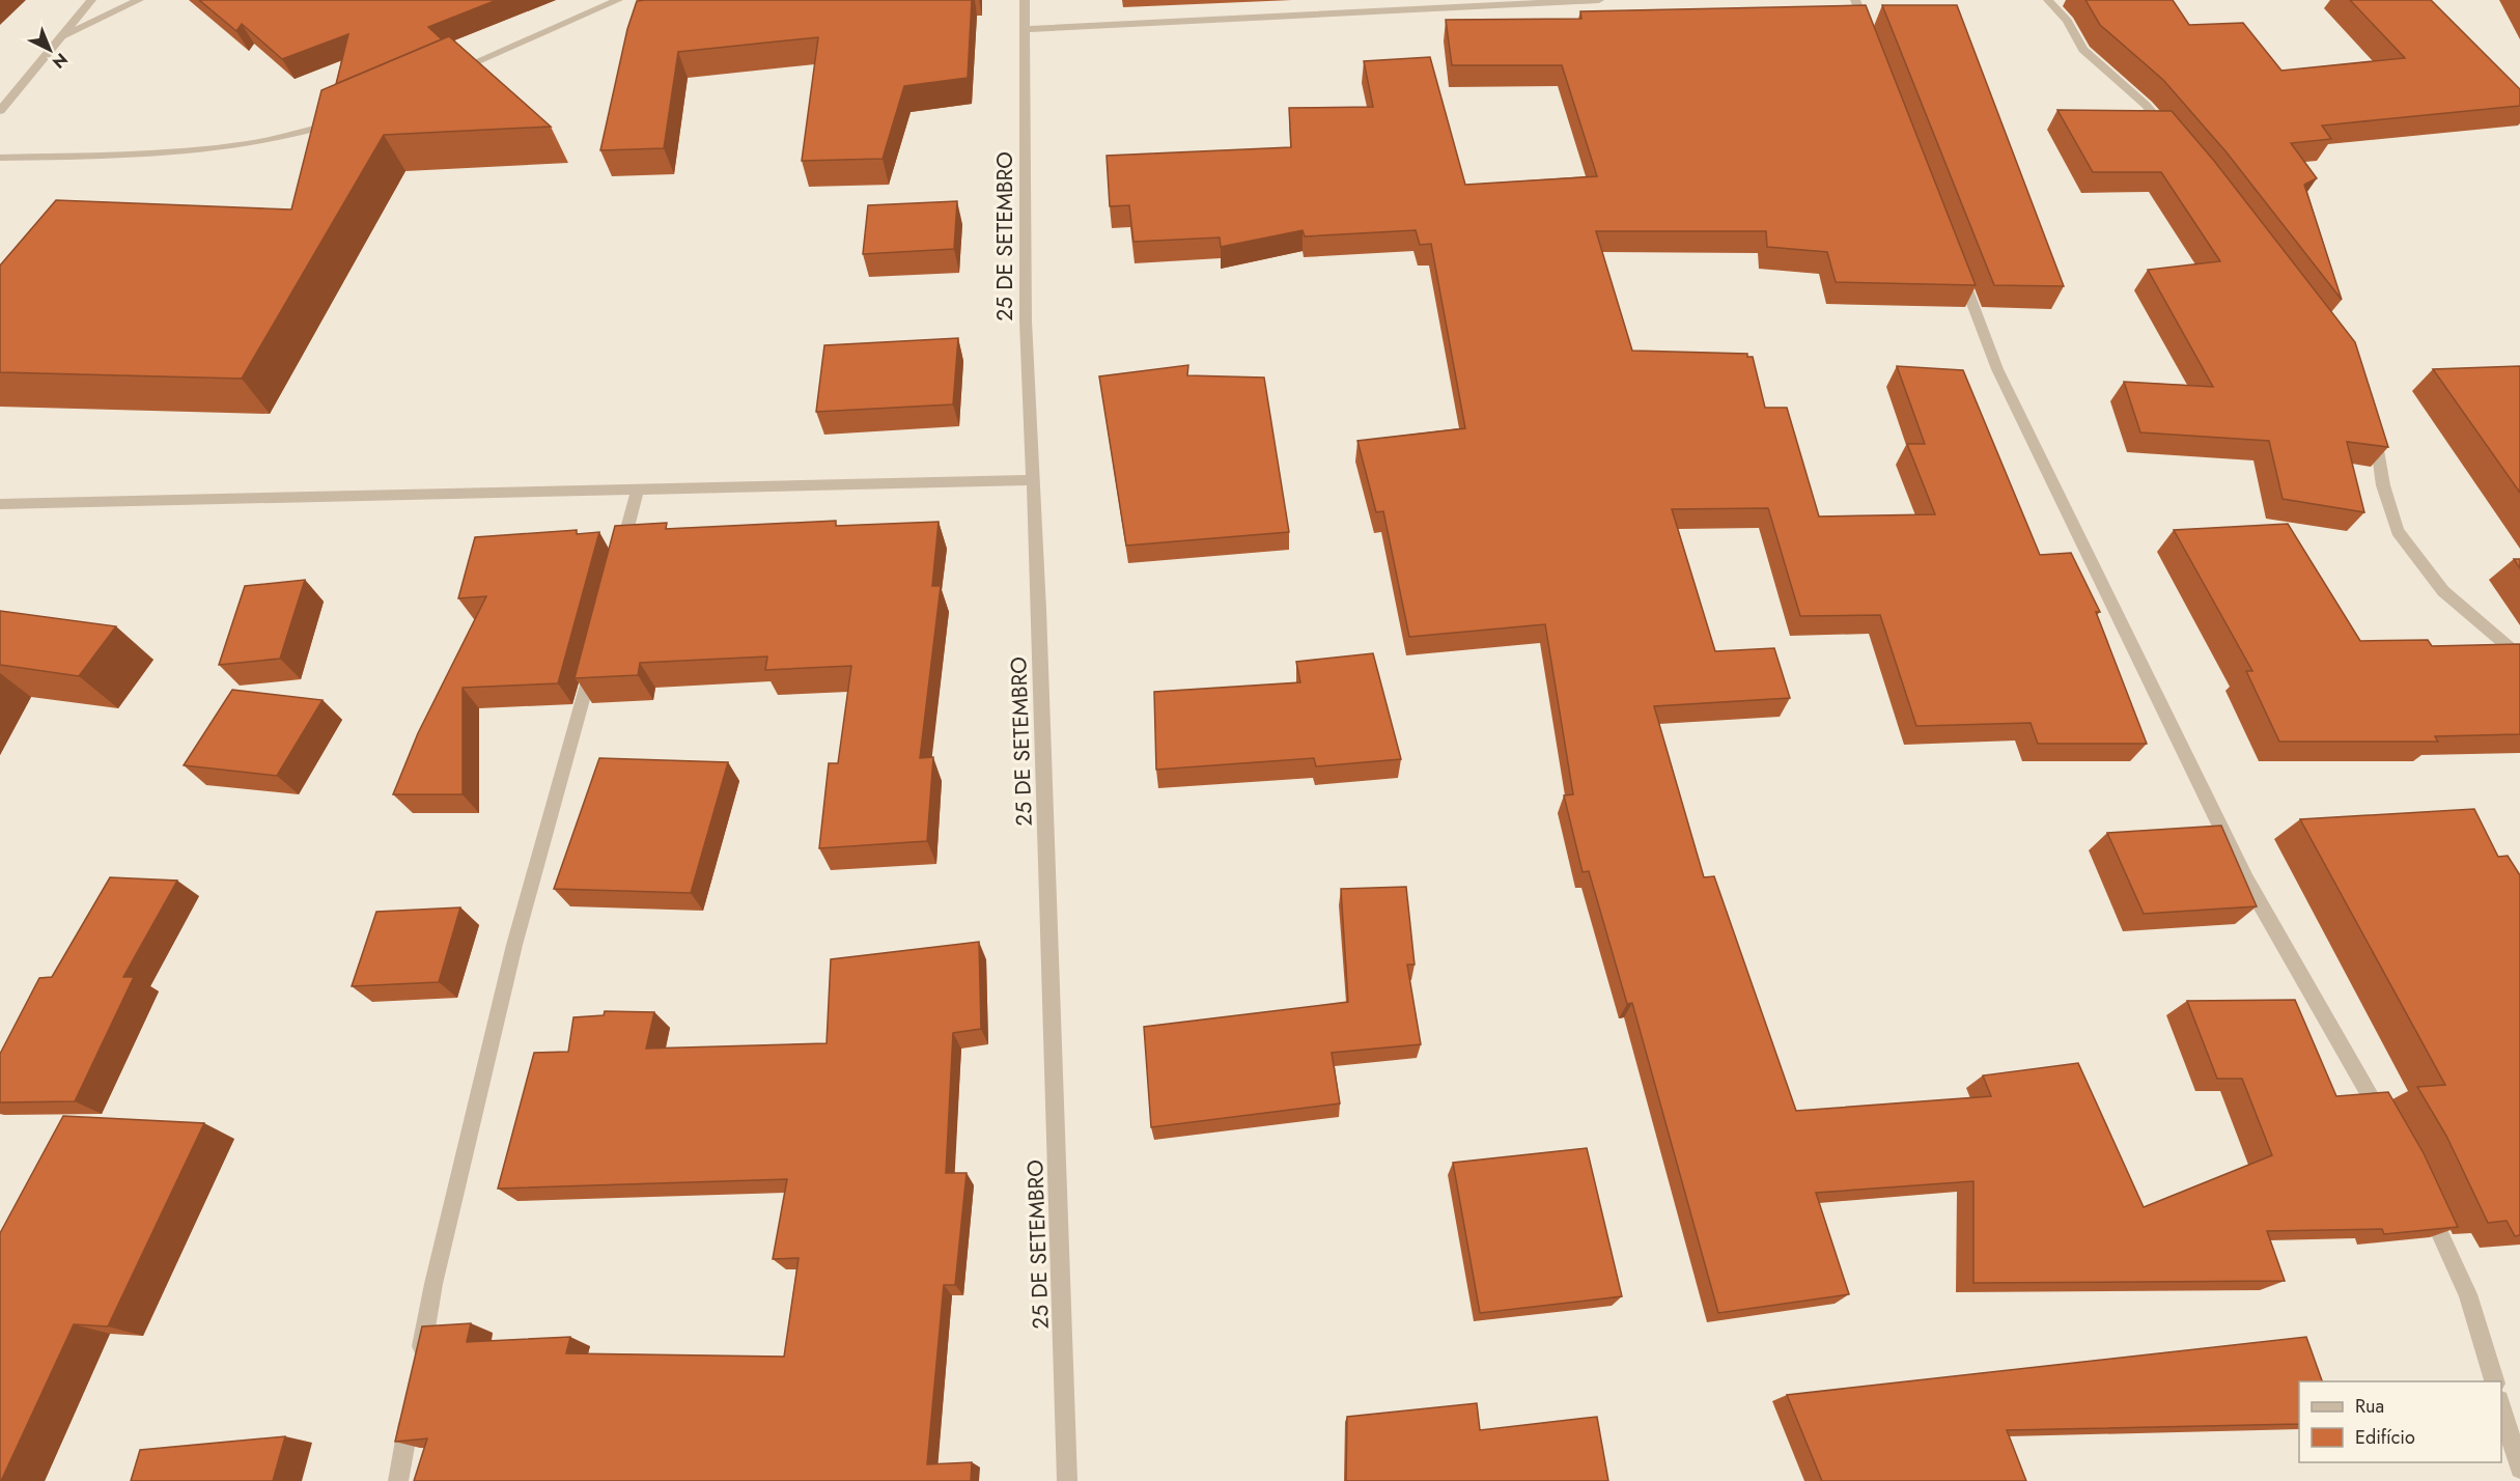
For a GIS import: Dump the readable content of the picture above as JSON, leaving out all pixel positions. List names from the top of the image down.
{
  "streets": {
    "street": ["25 DE SETEMBRO"]
  },
  "legend": ["Rua", "Edifício"],
  "north": "bottom right"
}
